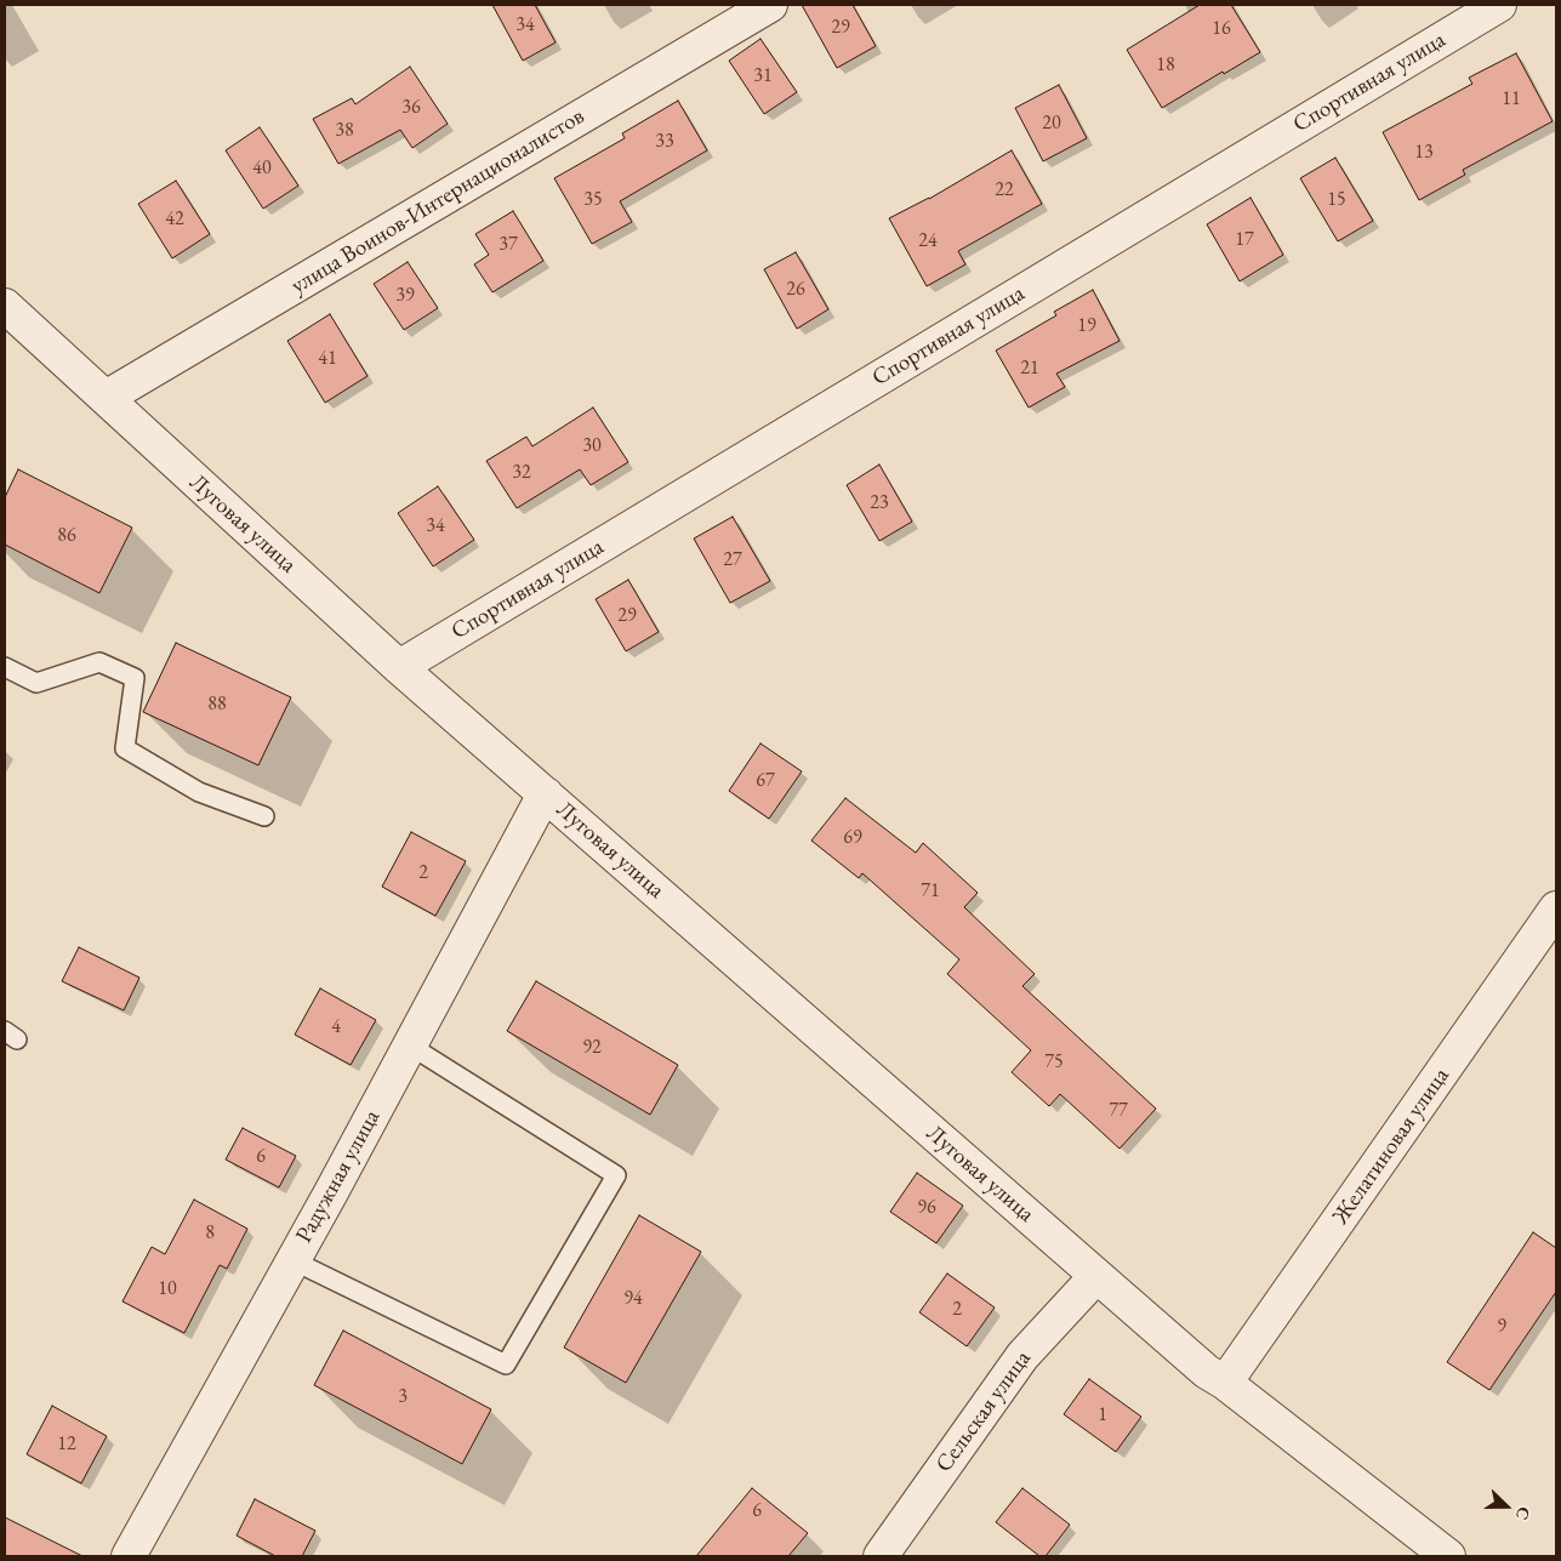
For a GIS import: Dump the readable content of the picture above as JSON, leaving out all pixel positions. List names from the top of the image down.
{
  "streets": {
    "street": [
      "Спортивная улица",
      "улица Воинов-Интернационалистов",
      "Луговая улица",
      "Желатиновая улица",
      "Радужная улица",
      "Сельская улица"
    ]
  },
  "crossings": [
    ["Спортивная улица", "Луговая улица"],
    ["улица Воинов-Интернационалистов", "Луговая улица"],
    ["Луговая улица", "Желатиновая улица"],
    ["Луговая улица", "Радужная улица"],
    ["Луговая улица", "Сельская улица"]
  ],
  "house_numbers": [
    "34",
    "29",
    "16",
    "18",
    "31",
    "11",
    "36",
    "20",
    "38",
    "33",
    "13",
    "40",
    "22",
    "35",
    "15",
    "42",
    "17",
    "24",
    "37",
    "26",
    "39",
    "19",
    "41",
    "21",
    "30",
    "32",
    "23",
    "34",
    "86",
    "27",
    "29",
    "88",
    "67",
    "69",
    "2",
    "71",
    "4",
    "92",
    "75",
    "77",
    "6",
    "96",
    "8",
    "10",
    "94",
    "2",
    "9",
    "3",
    "1",
    "12",
    "6"
  ],
  "north": "right"
}
